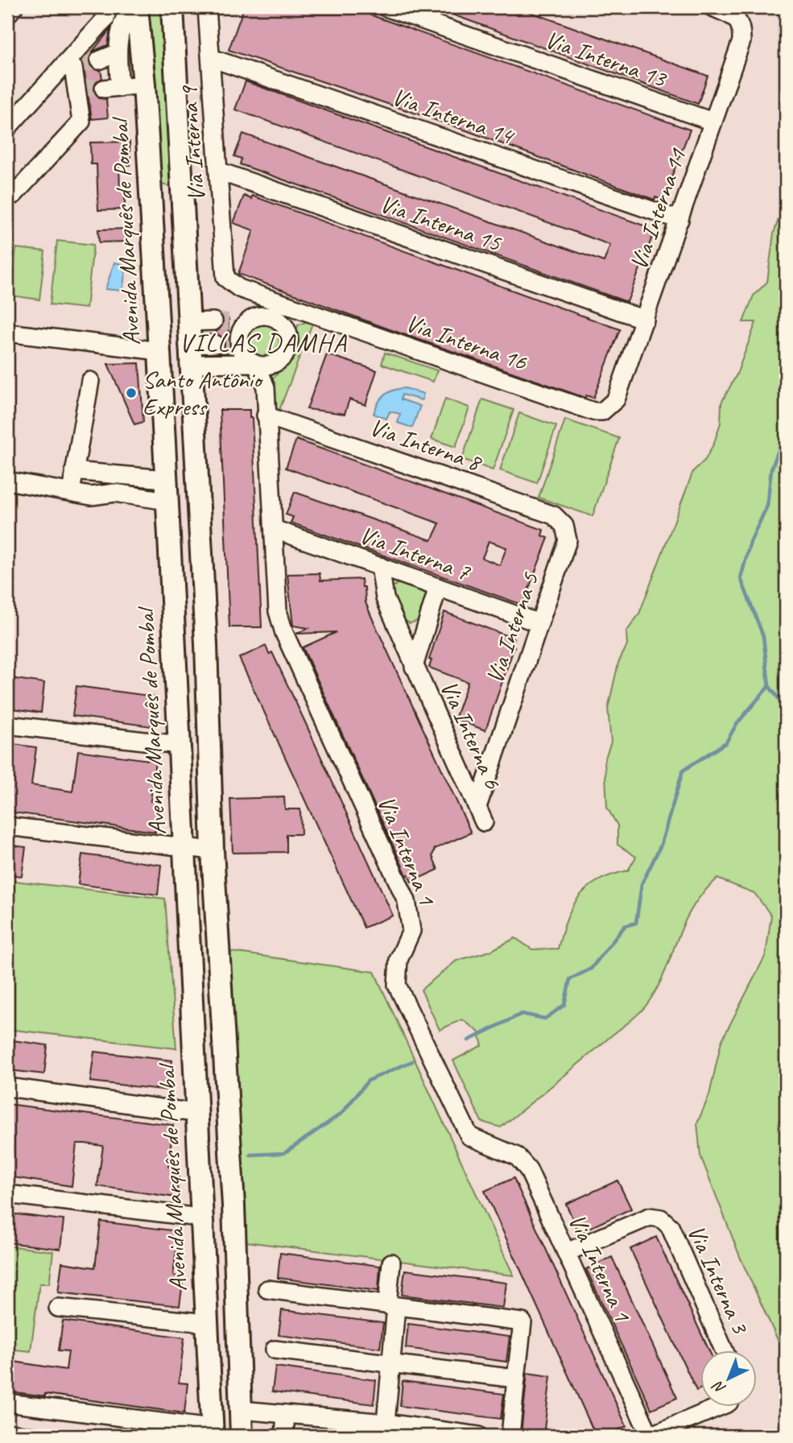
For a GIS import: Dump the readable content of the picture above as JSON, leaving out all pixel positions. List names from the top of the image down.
{
  "streets": {
    "main road": ["Avenida Marquês de Pombal"],
    "street": [
      "Via Interna 13",
      "Via Interna 14",
      "Via Interna 9",
      "Via Interna 11",
      "Via Interna 15",
      "Via Interna 16",
      "Via Interna 8",
      "Via Interna 7",
      "Via Interna 5",
      "Via Interna 6",
      "Via Interna 1",
      "Via Interna 3"
    ]
  },
  "crossings": [
    ["Via Interna 13", "Via Interna 11"],
    ["Via Interna 14", "Via Interna 9"],
    ["Via Interna 14", "Via Interna 11"],
    ["Via Interna 9", "Via Interna 15"],
    ["Via Interna 9", "Via Interna 16"],
    ["Via Interna 11", "Via Interna 15"],
    ["Via Interna 11", "Via Interna 16"],
    ["Via Interna 8", "Via Interna 5"],
    ["Via Interna 8", "Via Interna 1"],
    ["Via Interna 7", "Via Interna 5"],
    ["Via Interna 7", "Via Interna 6"],
    ["Via Interna 7", "Via Interna 1"],
    ["Via Interna 5", "Via Interna 6"],
    ["Via Interna 1", "Via Interna 3"]
  ],
  "districts": ["VILLAS DAMHA"],
  "places": ["Santo Antônio Express"],
  "north": "bottom left"
}
